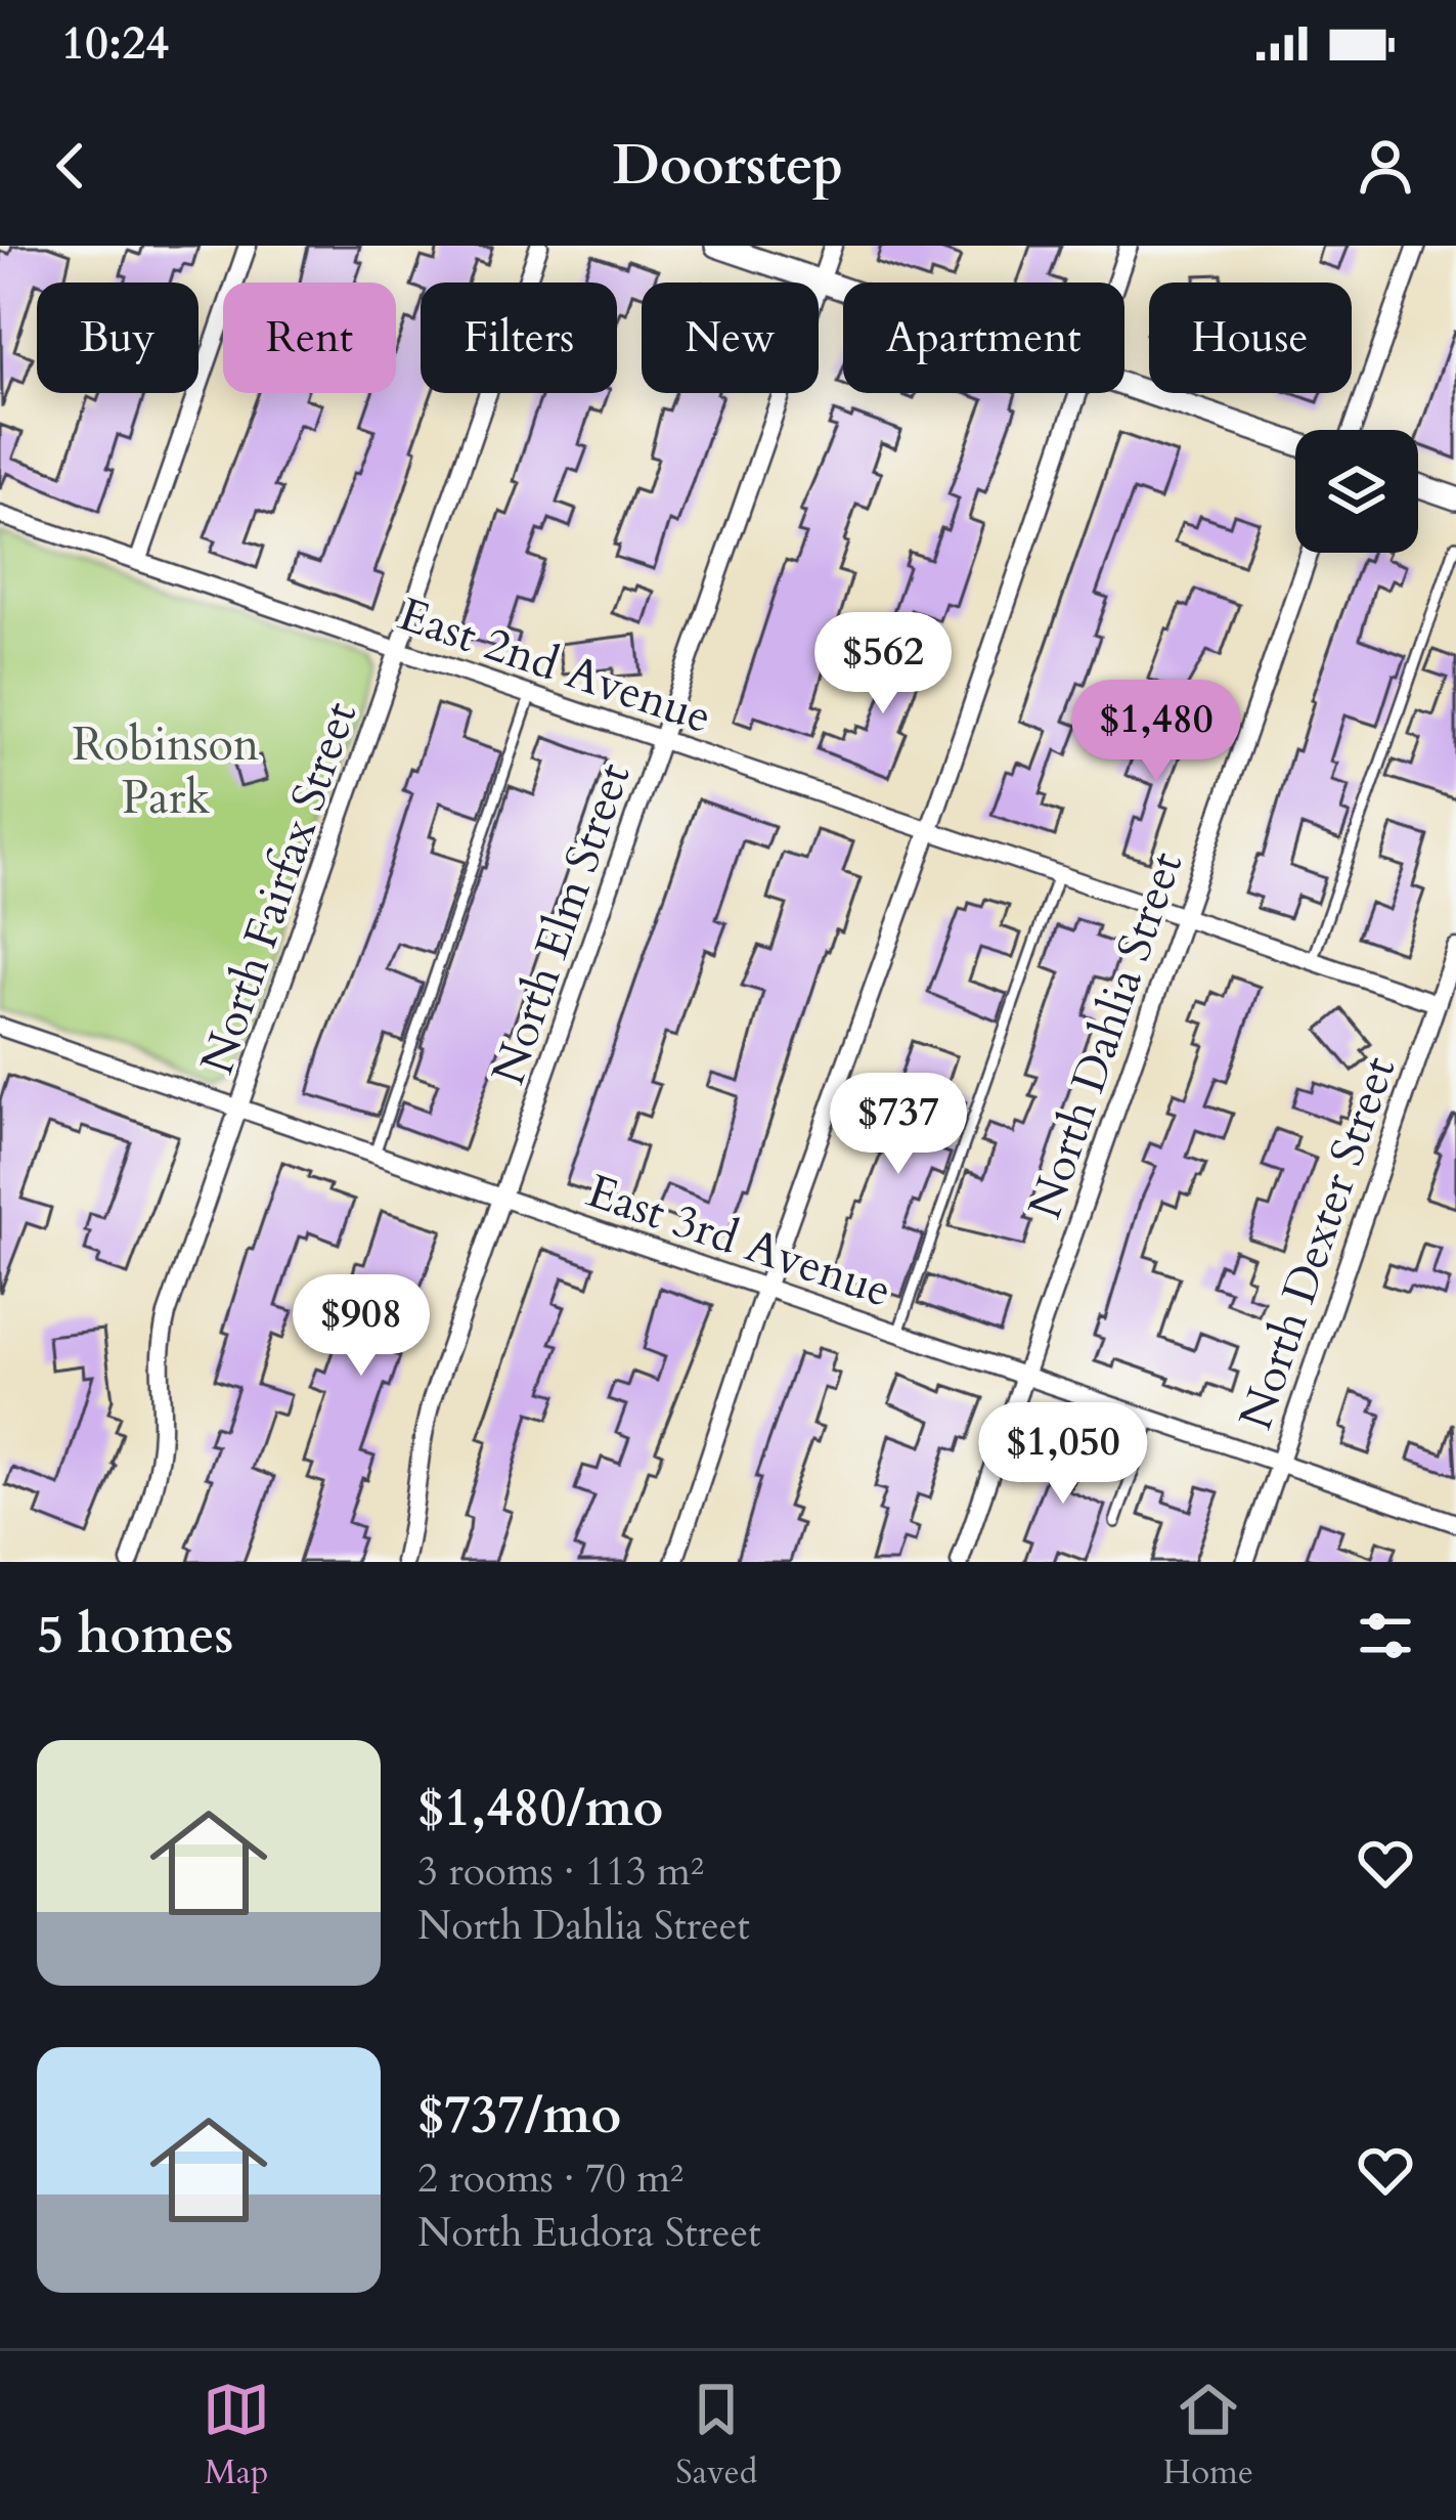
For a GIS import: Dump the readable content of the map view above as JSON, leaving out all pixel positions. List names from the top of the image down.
{
  "streets": {
    "street": [
      "East 2nd Avenue",
      "North Fairfax Street",
      "North Elm Street",
      "North Dahlia Street",
      "East 3rd Avenue",
      "North Dexter Street"
    ]
  },
  "crossings": [
    ["East 2nd Avenue", "North Fairfax Street"],
    ["East 2nd Avenue", "North Elm Street"],
    ["East 2nd Avenue", "North Dahlia Street"],
    ["East 2nd Avenue", "North Dexter Street"],
    ["North Fairfax Street", "East 3rd Avenue"],
    ["North Elm Street", "East 3rd Avenue"],
    ["North Dahlia Street", "East 3rd Avenue"],
    ["East 3rd Avenue", "North Dexter Street"]
  ],
  "parks": ["Robinson Park"],
  "page": {
    "status": "10:24",
    "header": "Doorstep",
    "chip": [
      "Buy",
      "Rent",
      "Filters",
      "New",
      "Apartment",
      "House"
    ],
    "price": [
      "$562",
      "$1,480",
      "$737",
      "$908",
      "$1,050"
    ],
    "heading": "5 homes",
    "list": [
      {
        "name": "$1,480/mo",
        "note": "3 rooms · 113 m² · North Dahlia Street"
      },
      {
        "name": "$737/mo",
        "note": "2 rooms · 70 m² · North Eudora Street"
      }
    ],
    "tabs": ["Map", "Saved", "Home"]
  }
}
